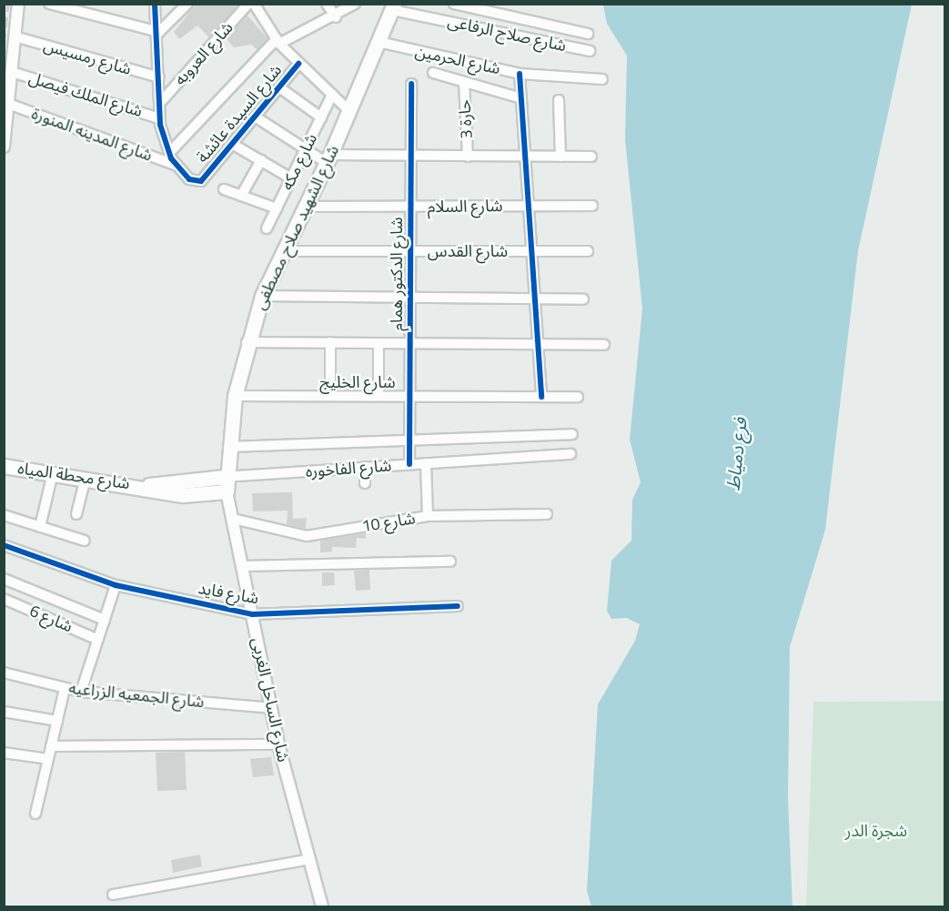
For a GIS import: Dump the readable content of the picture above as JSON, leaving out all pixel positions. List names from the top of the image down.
{
  "streets": {
    "main road": ["شارع الشهيد صلاح مصطفى", "شارع محطة المياه"],
    "street": [
      "شارع صلاح الرفاعى",
      "شارع العروبه",
      "شارع رمسيس",
      "شارع الحرمين",
      "شارع الملك فيصل",
      "شارع السيدة عائشة",
      "حارة 3",
      "شارع المدينه المنورة",
      "شارع مكه",
      "شارع السلام",
      "شارع القدس",
      "شارع الدكتور همام",
      "شارع الخليج",
      "شارع الفاخوره",
      "شارع 10",
      "شارع فايد",
      "شارع 6",
      "شارع الجمعيه الزراعيه",
      "شارع الساحل الغربى"
    ]
  },
  "crossings": [
    ["شارع صلاح الرفاعى", "شارع الشهيد صلاح مصطفى"],
    ["شارع الحرمين", "شارع الشهيد صلاح مصطفى"],
    ["شارع السيدة عائشة", "شارع المدينه المنورة"],
    ["شارع السلام", "شارع الشهيد صلاح مصطفى"],
    ["شارع السلام", "شارع الدكتور همام"],
    ["شارع الشهيد صلاح مصطفى", "شارع القدس"],
    ["شارع الشهيد صلاح مصطفى", "شارع الخليج"],
    ["شارع الشهيد صلاح مصطفى", "شارع الفاخوره"],
    ["شارع الشهيد صلاح مصطفى", "شارع الساحل الغربى"],
    ["شارع القدس", "شارع الدكتور همام"],
    ["شارع الدكتور همام", "شارع الخليج"],
    ["شارع الدكتور همام", "شارع الفاخوره"],
    ["شارع 10", "شارع الساحل الغربى"],
    ["شارع فايد", "شارع الساحل الغربى"],
    ["شارع الجمعيه الزراعيه", "شارع الساحل الغربى"]
  ],
  "water": ["فرع دمياط"],
  "parks": ["شجرة الدر"]
}
